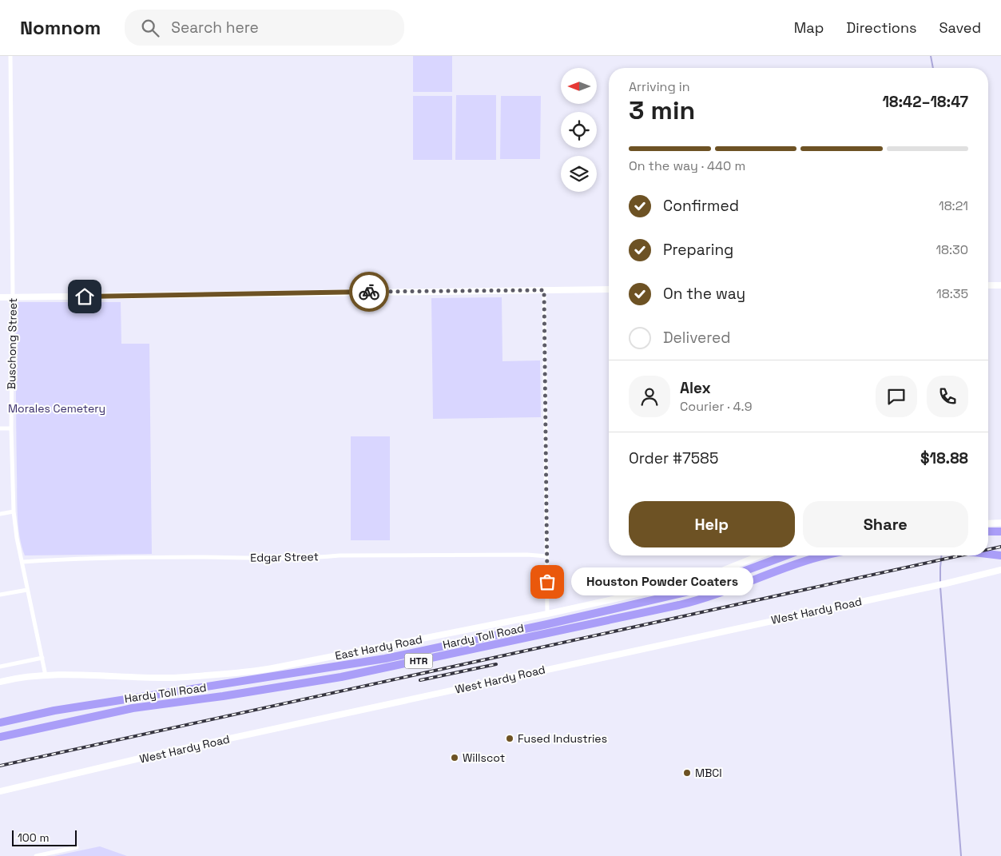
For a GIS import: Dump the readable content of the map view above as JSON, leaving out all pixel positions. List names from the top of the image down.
{
  "streets": {
    "highway": ["Hardy Toll Road", "HTR"],
    "main road": ["West Hardy Road", "East Hardy Road"],
    "street": ["Buschong Street", "Edgar Street"]
  },
  "crossings": [
    ["Buschong Street", "Edgar Street"],
    ["Buschong Street", "East Hardy Road"]
  ],
  "parks": ["Morales Cemetery"],
  "places": [
    "Houston Powder Coaters",
    "Fused Industries",
    "Willscot",
    "MBCI"
  ],
  "scale_bar": "100 m",
  "north": "left",
  "page": {
    "header": "Nomnom",
    "search": "Search here",
    "nav": ["Map", "Directions", "Saved"],
    "heading": ["3 min", "Arriving in", "18:42–18:47"],
    "panel": [
      "Alex",
      "Courier · 4.9",
      "Order #7585",
      "$18.88"
    ],
    "bar": "On the way · 440 m",
    "list": [
      ["Confirmed", "18:21"],
      ["Preparing", "18:30"],
      ["On the way", "18:35"],
      "Delivered"
    ],
    "buttons": ["Help", "Share"],
    "bubble": "Houston Powder Coaters",
    "scale": "100 m"
  }
}
